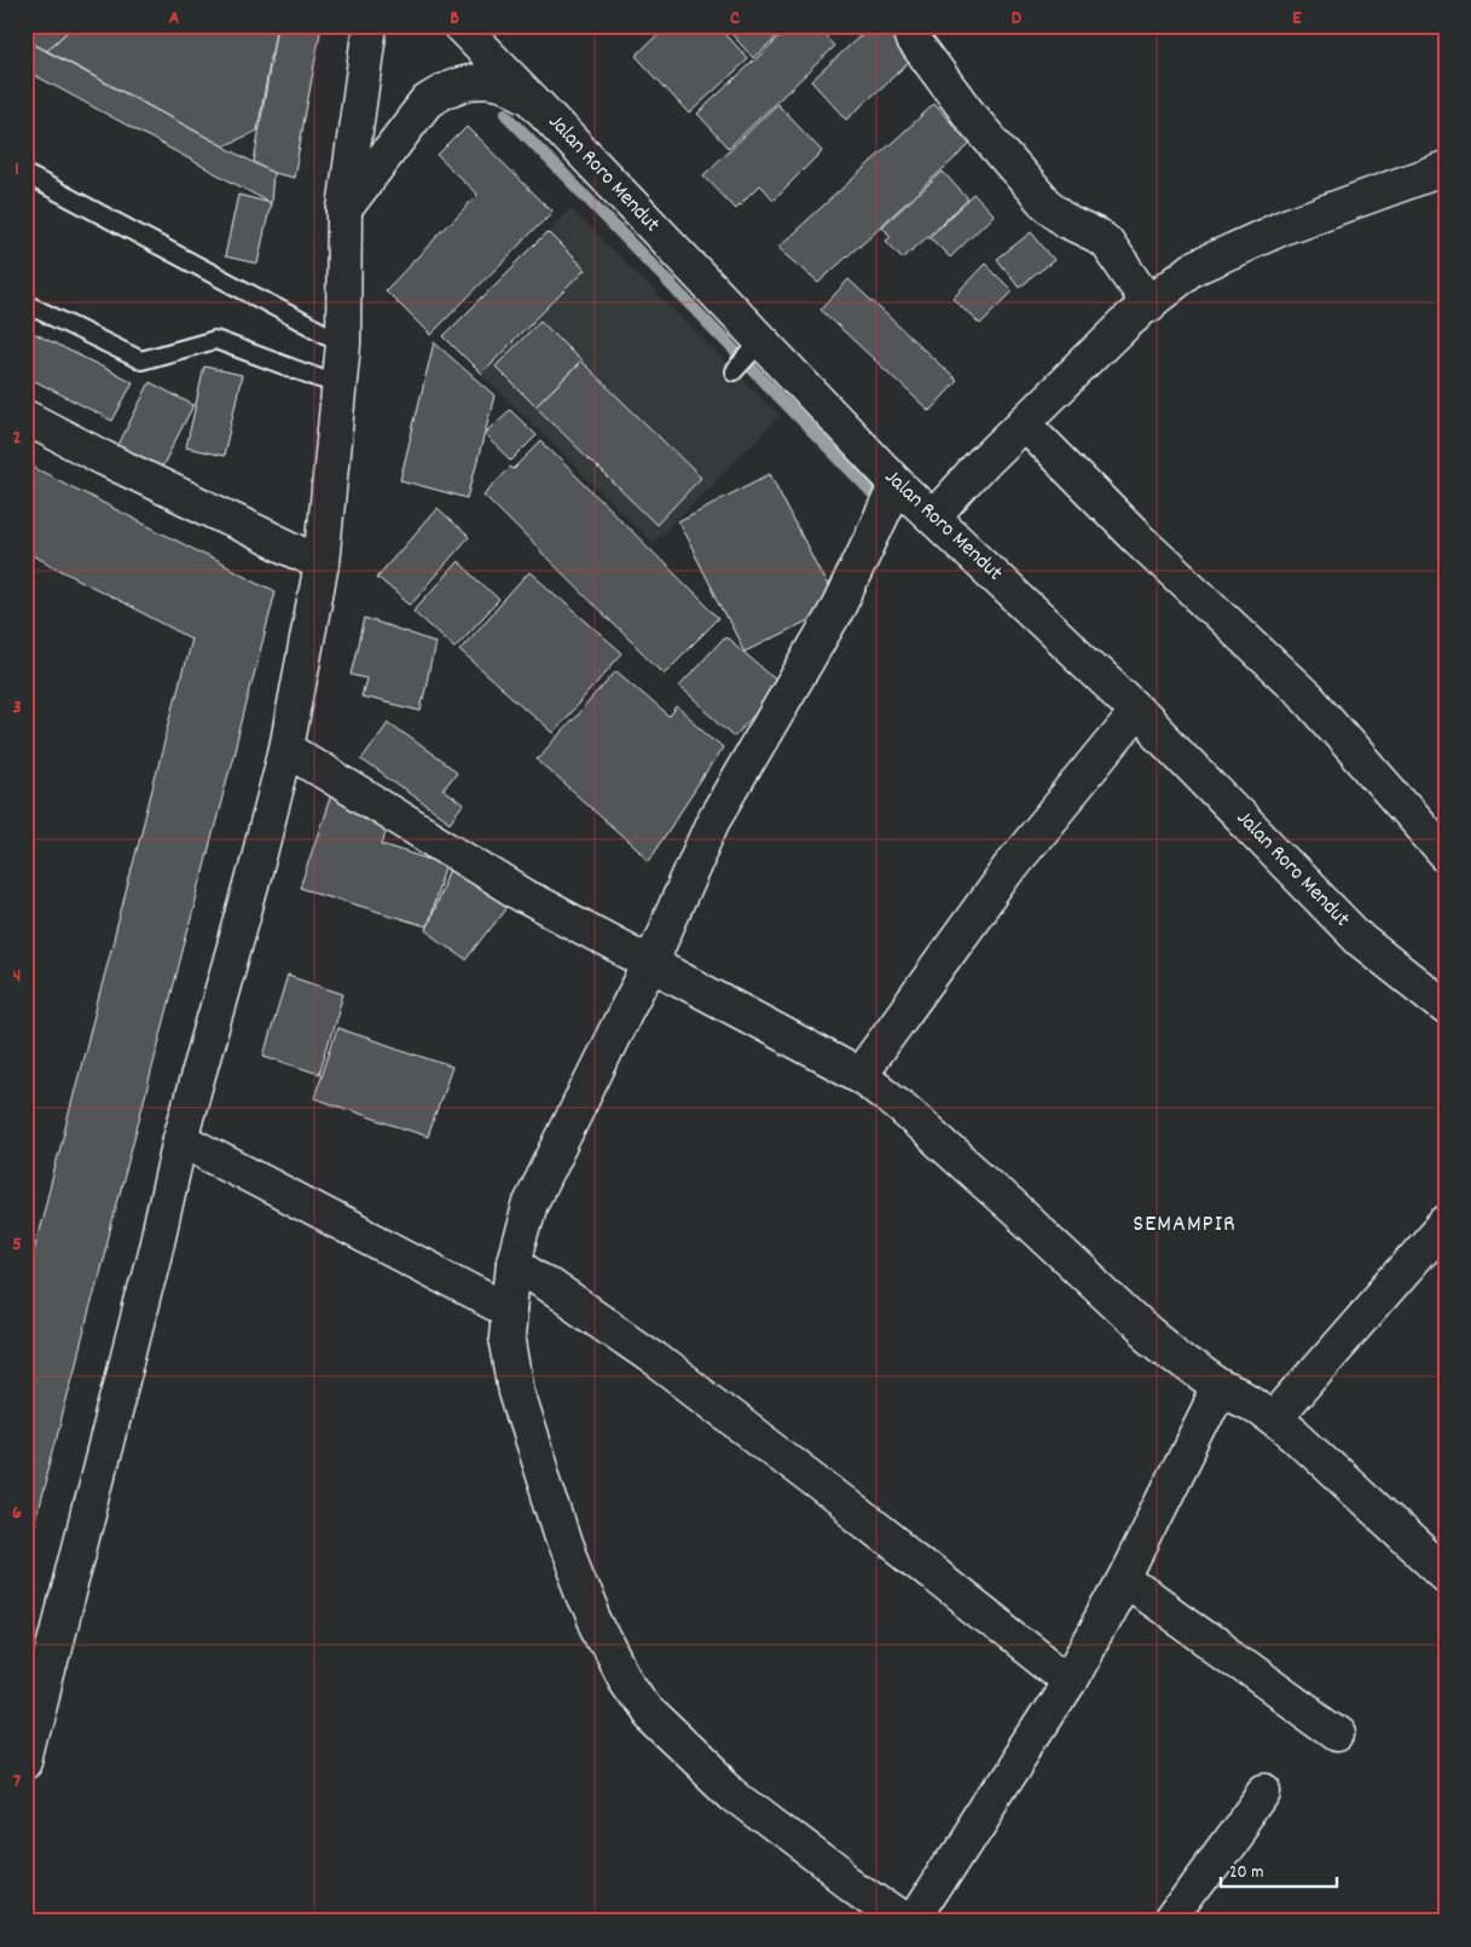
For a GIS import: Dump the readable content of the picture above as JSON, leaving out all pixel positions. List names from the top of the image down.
{
  "streets": {
    "street": ["Jalan Roro Mendut"]
  },
  "districts": ["SEMAMPIR"],
  "scale_bar": "20 m",
  "grid": {
    "columns": [
      "A",
      "B",
      "C",
      "D",
      "E"
    ],
    "rows": [
      "1",
      "2",
      "3",
      "4",
      "5",
      "6",
      "7"
    ]
  }
}
